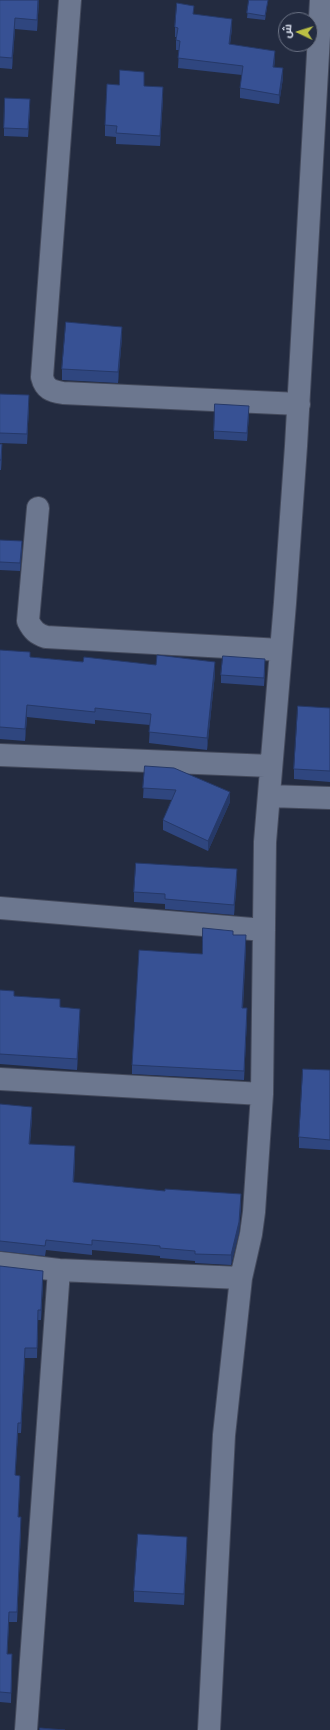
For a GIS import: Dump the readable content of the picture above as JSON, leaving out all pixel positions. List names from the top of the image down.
{
  "north": "left"
}
